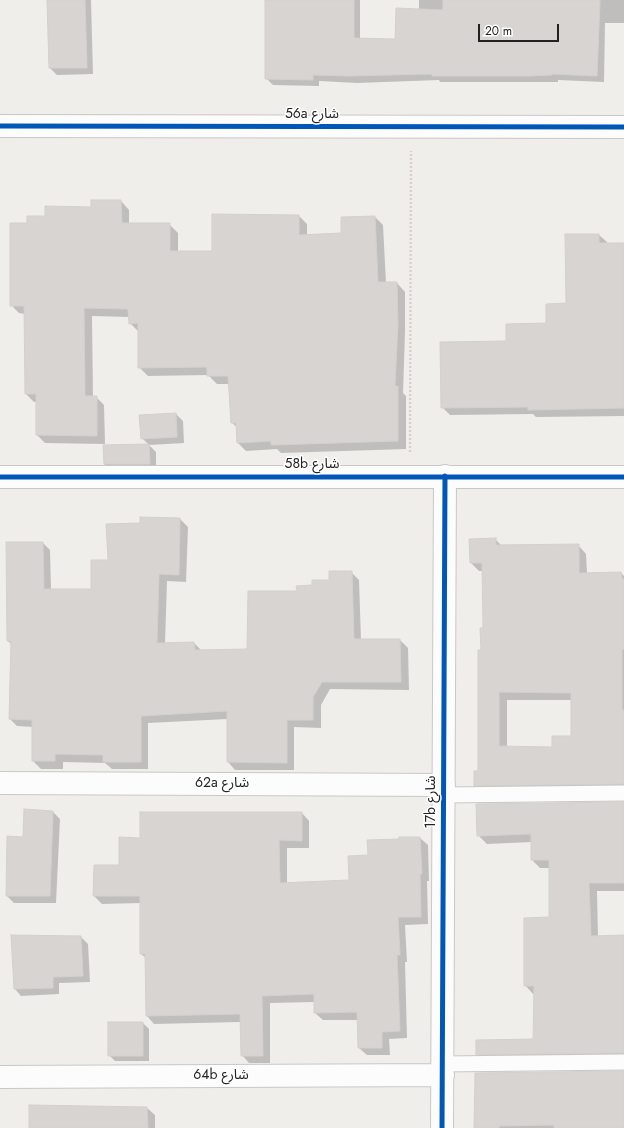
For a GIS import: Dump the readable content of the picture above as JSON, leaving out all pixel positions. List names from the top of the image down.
{
  "streets": {
    "street": [
      "56a شارع",
      "58b شارع",
      "62a شارع",
      "17b شارع",
      "64b شارع"
    ]
  },
  "crossings": [
    ["58b شارع", "17b شارع"],
    ["62a شارع", "17b شارع"],
    ["17b شارع", "64b شارع"]
  ],
  "scale_bar": "20 m"
}
